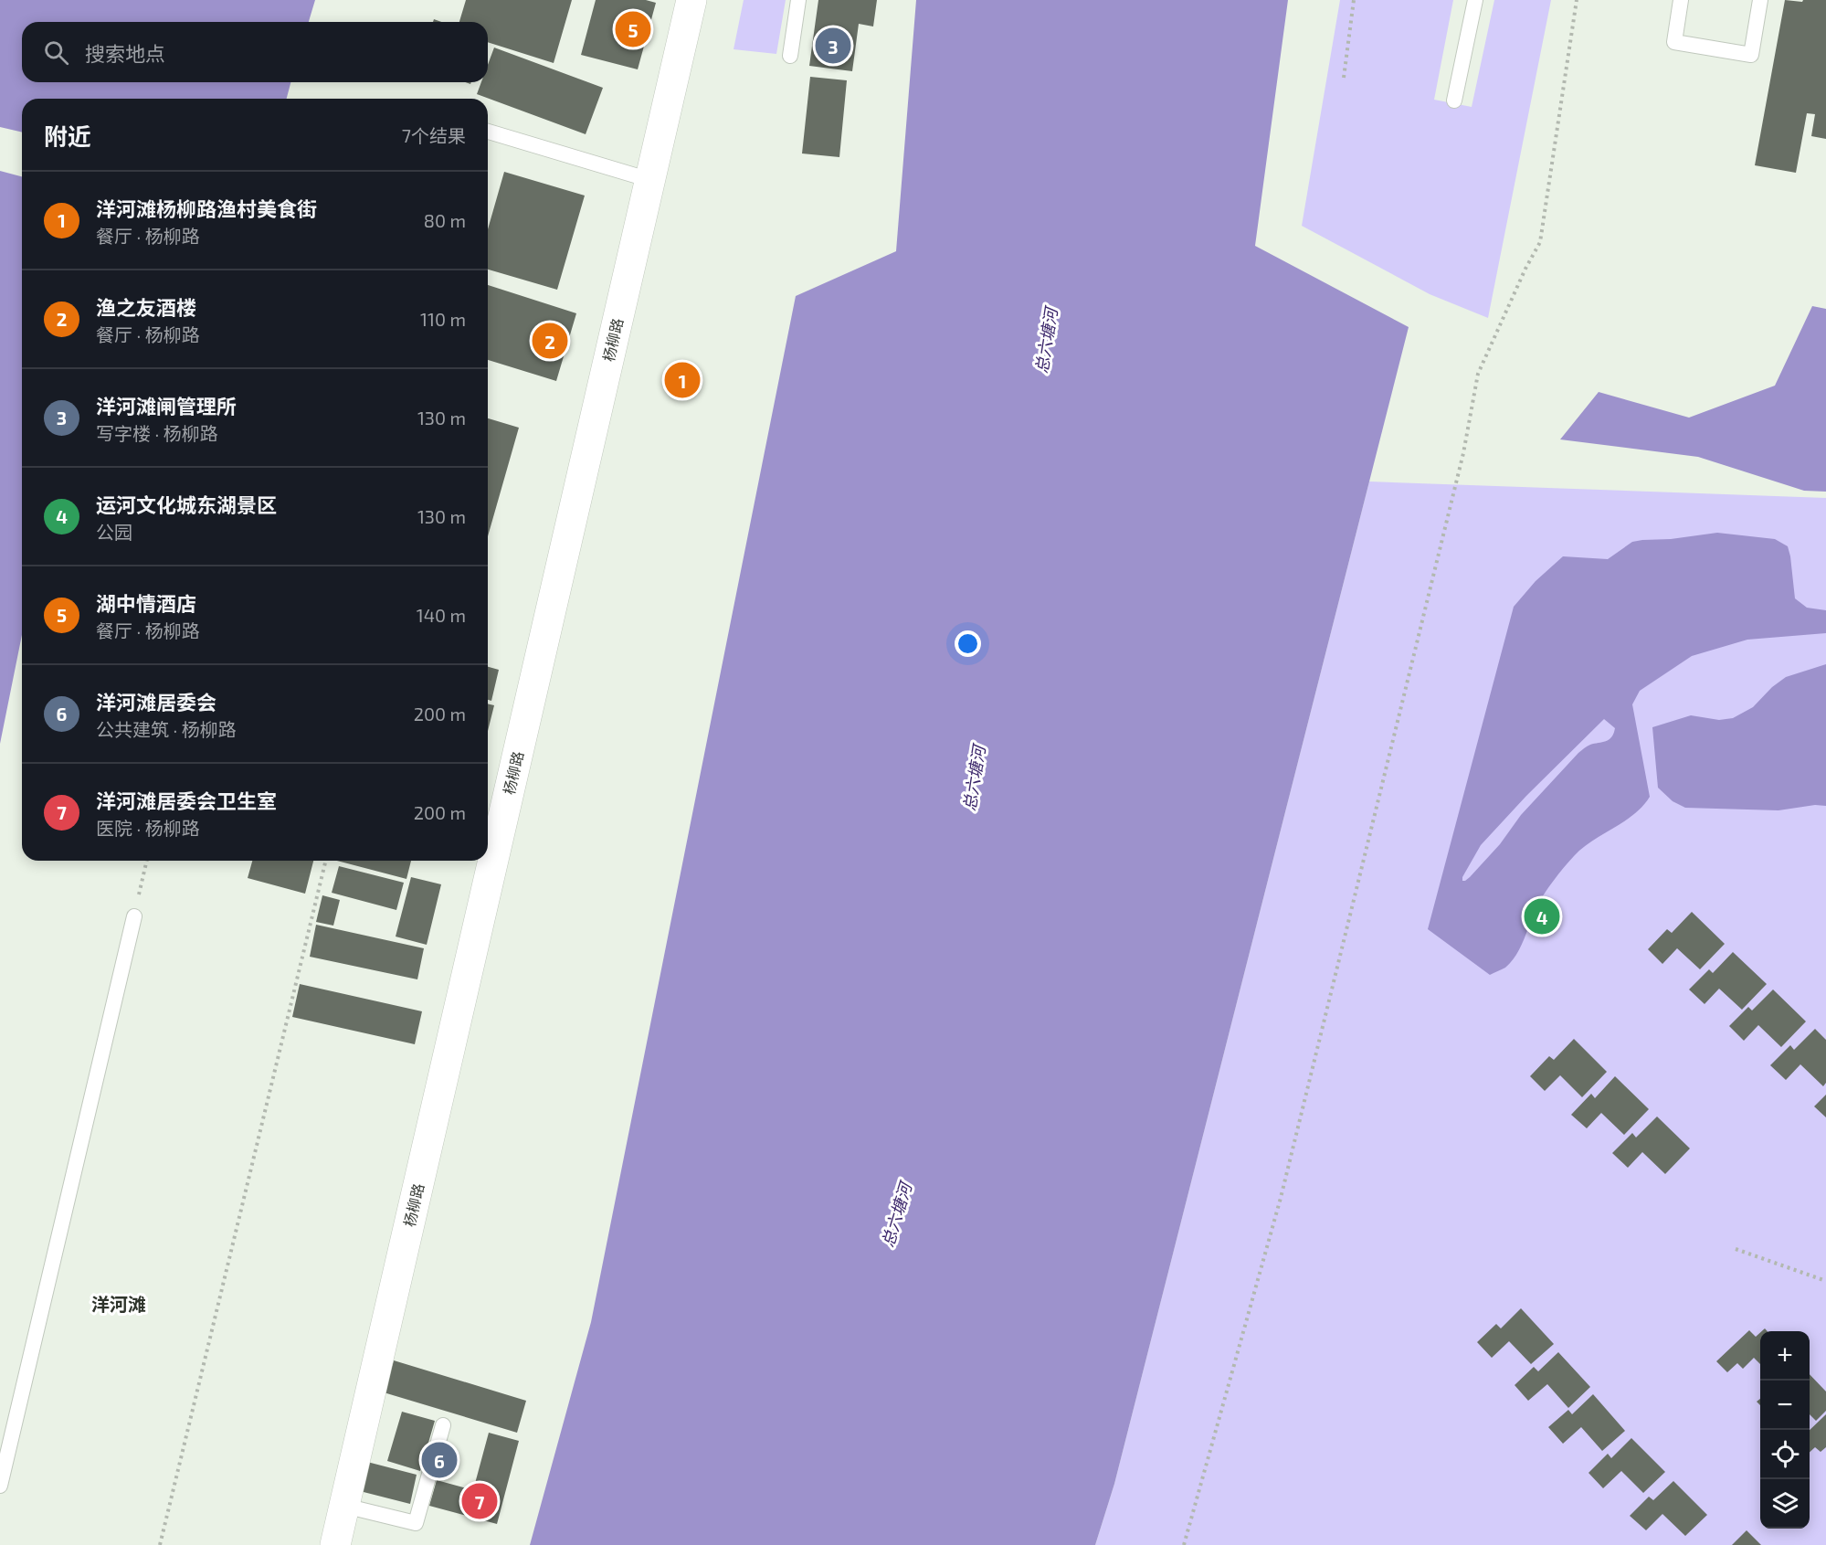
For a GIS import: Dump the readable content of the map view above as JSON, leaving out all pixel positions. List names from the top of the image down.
{
  "streets": {
    "street": ["杨柳路"]
  },
  "districts": ["洋河滩"],
  "water": ["总六塘河"],
  "page": {
    "pins": [
      "5",
      "3",
      "2",
      "1",
      "4",
      "6",
      "7"
    ],
    "search": "搜索地点",
    "heading": ["附近", "7个结果"],
    "list": [
      {
        "mark": "1",
        "name": "洋河滩杨柳路渔村美食街",
        "note": "餐厅 · 杨柳路",
        "value": "80 m"
      },
      {
        "mark": "2",
        "name": "渔之友酒楼",
        "note": "餐厅 · 杨柳路",
        "value": "110 m"
      },
      {
        "mark": "3",
        "name": "洋河滩闸管理所",
        "note": "写字楼 · 杨柳路",
        "value": "130 m"
      },
      {
        "mark": "4",
        "name": "运河文化城东湖景区",
        "note": "公园",
        "value": "130 m"
      },
      {
        "mark": "5",
        "name": "湖中情酒店",
        "note": "餐厅 · 杨柳路",
        "value": "140 m"
      },
      {
        "mark": "6",
        "name": "洋河滩居委会",
        "note": "公共建筑 · 杨柳路",
        "value": "200 m"
      },
      {
        "mark": "7",
        "name": "洋河滩居委会卫生室",
        "note": "医院 · 杨柳路",
        "value": "200 m"
      }
    ],
    "map_buttons": ["+", "−"]
  }
}
